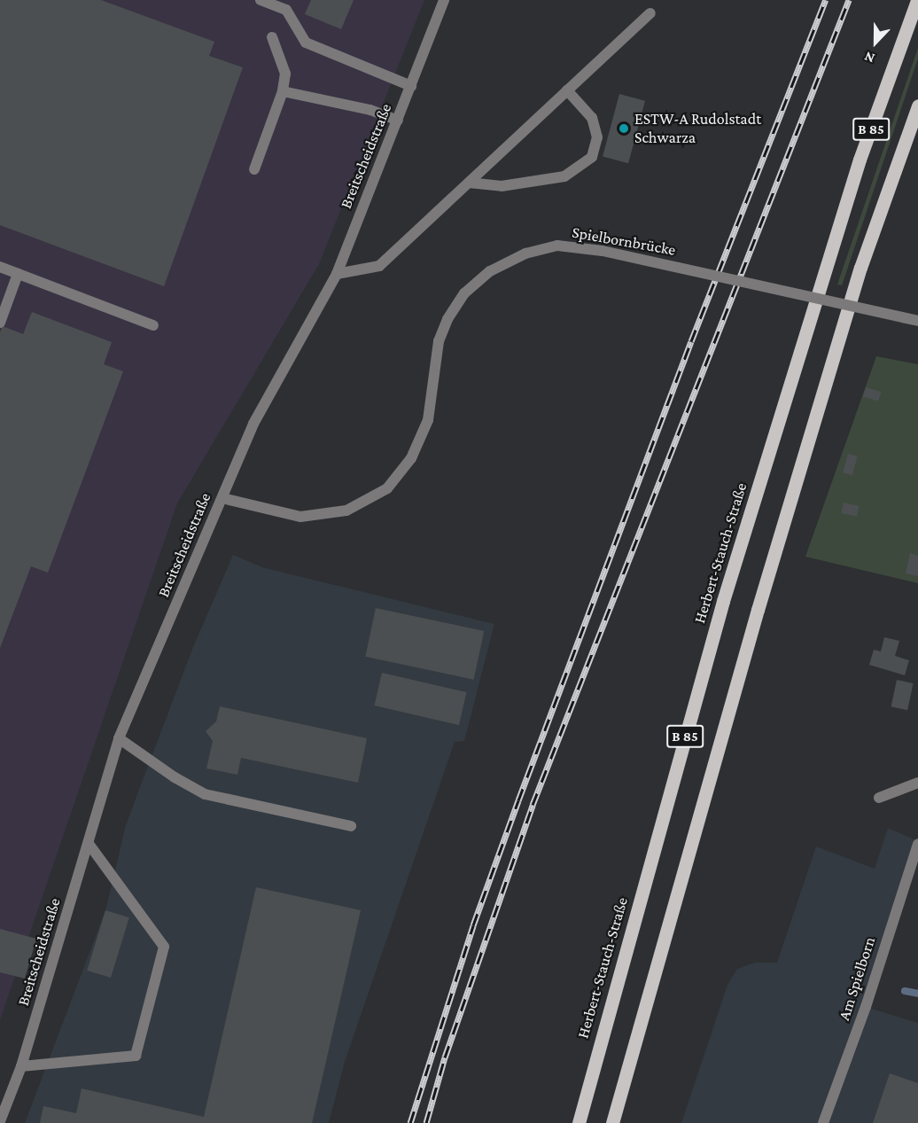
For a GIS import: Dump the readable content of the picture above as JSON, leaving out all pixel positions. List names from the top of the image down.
{
  "streets": {
    "main road": ["B 85", "Herbert-Stauch-Straße"],
    "street": ["Breitscheidstraße", "Spielbornbrücke", "Am Spielborn"]
  },
  "crossings": [
    ["Breitscheidstraße", "Spielbornbrücke"]
  ],
  "places": ["ESTW-A Rudolstadt Schwarza"],
  "north": "bottom"
}
